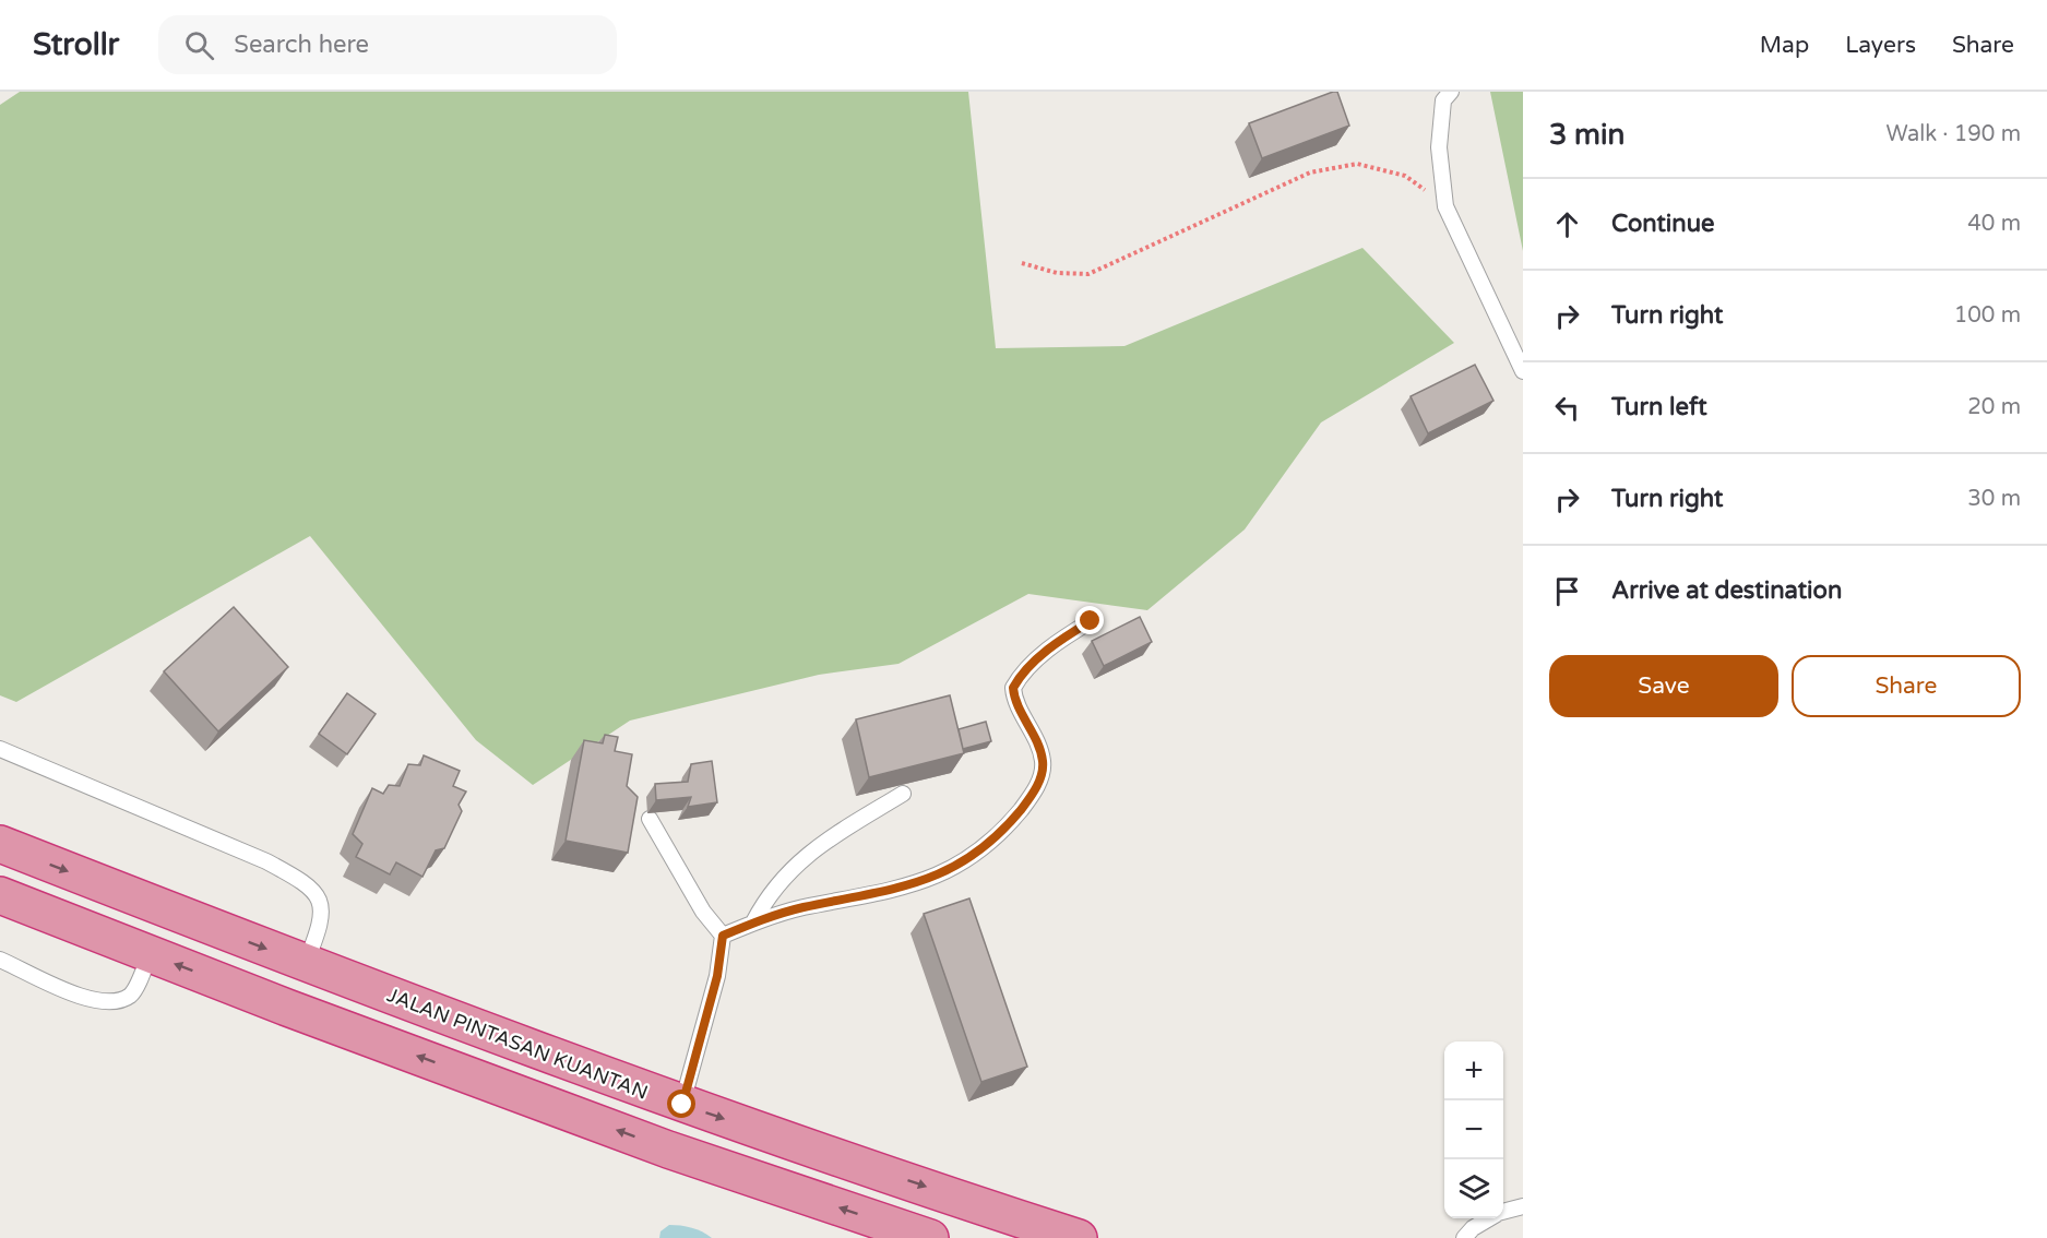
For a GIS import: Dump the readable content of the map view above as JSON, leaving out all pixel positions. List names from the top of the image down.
{
  "streets": {
    "highway": ["JALAN PINTASAN KUANTAN"]
  },
  "page": {
    "header": "Strollr",
    "search": "Search here",
    "nav": ["Map", "Layers", "Share"],
    "heading": ["3 min", "Walk · 190 m"],
    "list": [
      ["Continue", "40 m"],
      ["Turn right", "100 m"],
      ["Turn left", "20 m"],
      ["Turn right", "30 m"],
      "Arrive at destination"
    ],
    "buttons": ["Save", "Share"],
    "map_buttons": ["+", "−"]
  }
}
